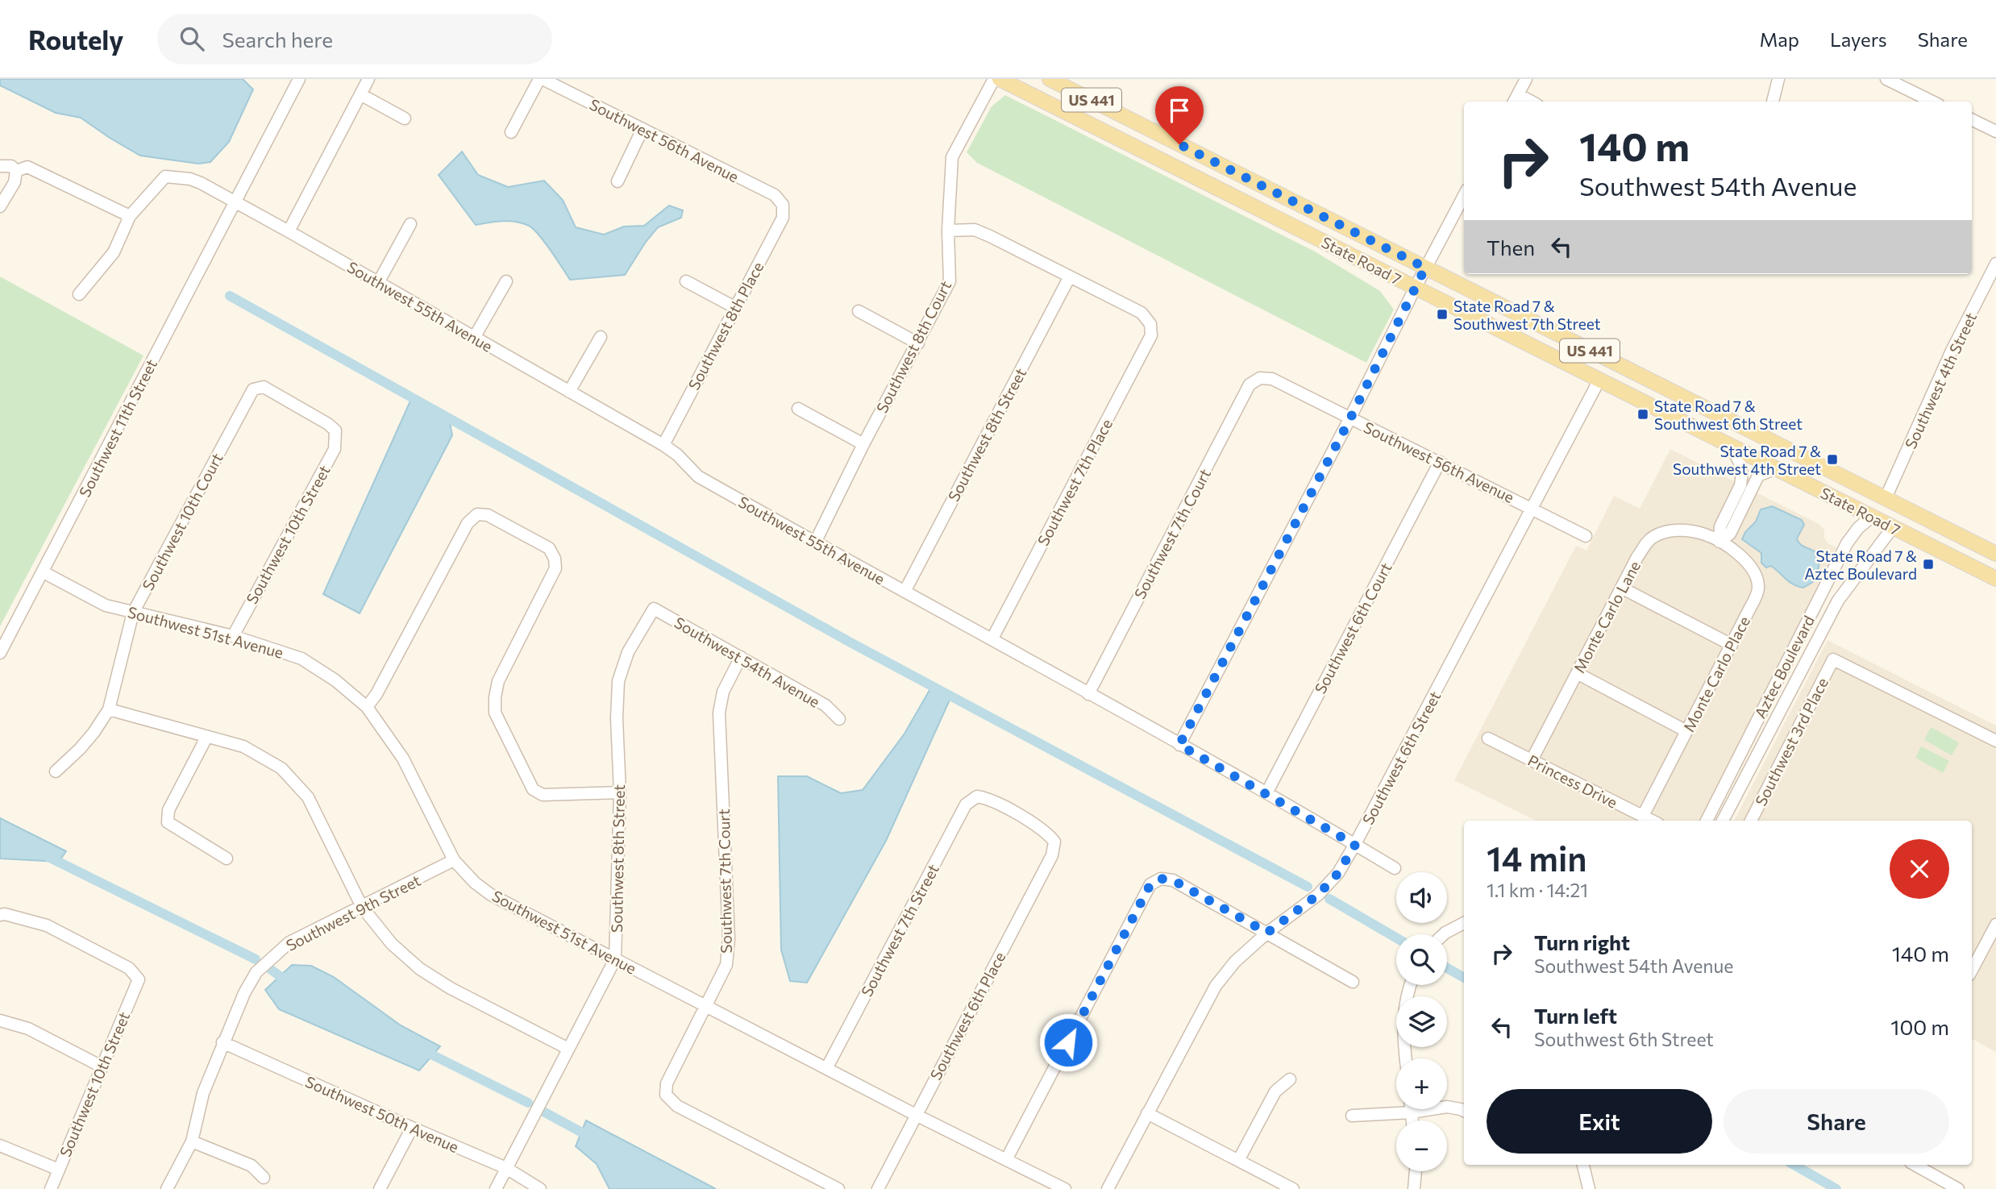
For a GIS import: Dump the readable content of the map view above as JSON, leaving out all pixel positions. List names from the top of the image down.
{
  "streets": {
    "main road": ["US 441", "State Road 7"],
    "street": [
      "Southwest 56th Avenue",
      "Southwest 55th Avenue",
      "Southwest 8th Place",
      "Southwest 8th Court",
      "Southwest 4th Street",
      "Southwest 11th Street",
      "Southwest 8th Street",
      "Southwest 7th Place",
      "Southwest 10th Court",
      "Southwest 7th Court",
      "Southwest 10th Street",
      "Monte Carlo Lane",
      "Southwest 6th Court",
      "Southwest 51st Avenue",
      "Southwest 54th Avenue",
      "Aztec Boulevard",
      "Monte Carlo Place",
      "Southwest 3rd Place",
      "Southwest 6th Street",
      "Princess Drive",
      "Southwest 9th Street",
      "Southwest 7th Street",
      "Southwest 6th Place",
      "Southwest 50th Avenue"
    ]
  },
  "crossings": [
    ["Southwest 56th Avenue", "Southwest 8th Place"],
    ["Southwest 56th Avenue", "Southwest 7th Court"],
    ["Southwest 56th Avenue", "Southwest 6th Court"],
    ["Southwest 56th Avenue", "Southwest 6th Street"],
    ["State Road 7", "Southwest 4th Street"],
    ["State Road 7", "Aztec Boulevard"],
    ["State Road 7", "Southwest 6th Street"],
    ["Southwest 55th Avenue", "Southwest 8th Place"],
    ["Southwest 55th Avenue", "Southwest 8th Court"],
    ["Southwest 55th Avenue", "Southwest 11th Street"],
    ["Southwest 55th Avenue", "Southwest 8th Street"],
    ["Southwest 55th Avenue", "Southwest 7th Place"],
    ["Southwest 55th Avenue", "Southwest 7th Court"],
    ["Southwest 55th Avenue", "Southwest 6th Court"],
    ["Southwest 55th Avenue", "Southwest 6th Street"],
    ["Southwest 11th Street", "Southwest 51st Avenue"],
    ["Southwest 8th Street", "Southwest 7th Place"],
    ["Southwest 8th Street", "Southwest 51st Avenue"],
    ["Southwest 8th Street", "Southwest 54th Avenue"],
    ["Southwest 8th Street", "Southwest 50th Avenue"],
    ["Southwest 10th Court", "Southwest 10th Street"],
    ["Southwest 10th Court", "Southwest 51st Avenue"],
    ["Southwest 7th Court", "Southwest 51st Avenue"],
    ["Southwest 7th Court", "Southwest 54th Avenue"],
    ["Southwest 10th Street", "Southwest 51st Avenue"],
    ["Monte Carlo Lane", "Monte Carlo Place"],
    ["Monte Carlo Lane", "Princess Drive"],
    ["Southwest 51st Avenue", "Southwest 9th Street"],
    ["Southwest 51st Avenue", "Southwest 7th Street"],
    ["Southwest 51st Avenue", "Southwest 6th Place"],
    ["Monte Carlo Place", "Princess Drive"],
    ["Southwest 9th Street", "Southwest 50th Avenue"],
    ["Southwest 7th Street", "Southwest 6th Place"]
  ],
  "places": {
    "transit": [
      "State Road 7 & Southwest 7th Street",
      "State Road 7 & Southwest 6th Street",
      "State Road 7 & Southwest 4th Street",
      "State Road 7 & Aztec Boulevard"
    ]
  },
  "page": {
    "header": "Routely",
    "search": "Search here",
    "nav": ["Map", "Layers", "Share"],
    "turn": ["140 m", "Southwest 54th Avenue"],
    "then": "Then",
    "heading": ["14 min", "1.1 km · 14:21"],
    "map_buttons": ["+", "−"],
    "list": [
      {
        "name": "Turn right",
        "note": "Southwest 54th Avenue",
        "value": "140 m"
      },
      {
        "name": "Turn left",
        "note": "Southwest 6th Street",
        "value": "100 m"
      }
    ],
    "buttons": ["Exit", "Share"]
  }
}
